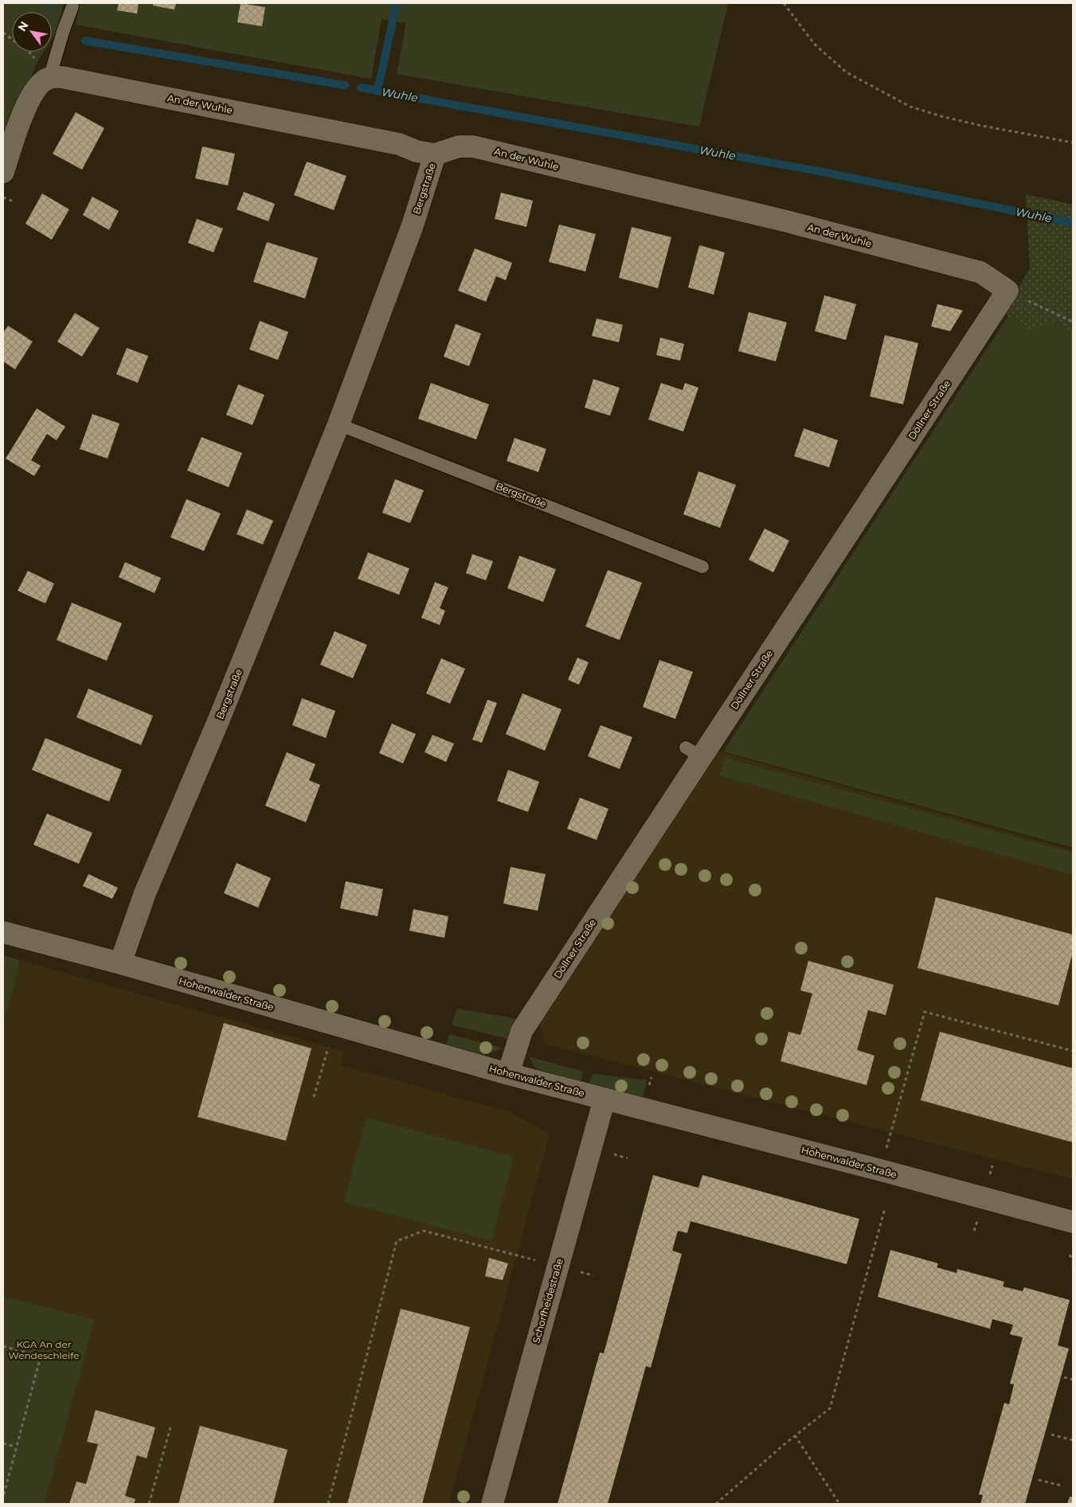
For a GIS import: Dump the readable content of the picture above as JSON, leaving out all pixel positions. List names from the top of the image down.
{
  "streets": {
    "street": [
      "An der Wuhle",
      "Bergstraße",
      "Döllner Straße",
      "Hohenwalder Straße",
      "Schorfheidestraße"
    ]
  },
  "crossings": [
    ["An der Wuhle", "Bergstraße"],
    ["An der Wuhle", "Döllner Straße"],
    ["Bergstraße", "Hohenwalder Straße"],
    ["Döllner Straße", "Hohenwalder Straße"],
    ["Hohenwalder Straße", "Schorfheidestraße"]
  ],
  "water": ["Wuhle"],
  "parks": ["KGA An der Wendeschleife"],
  "north": "top left"
}
